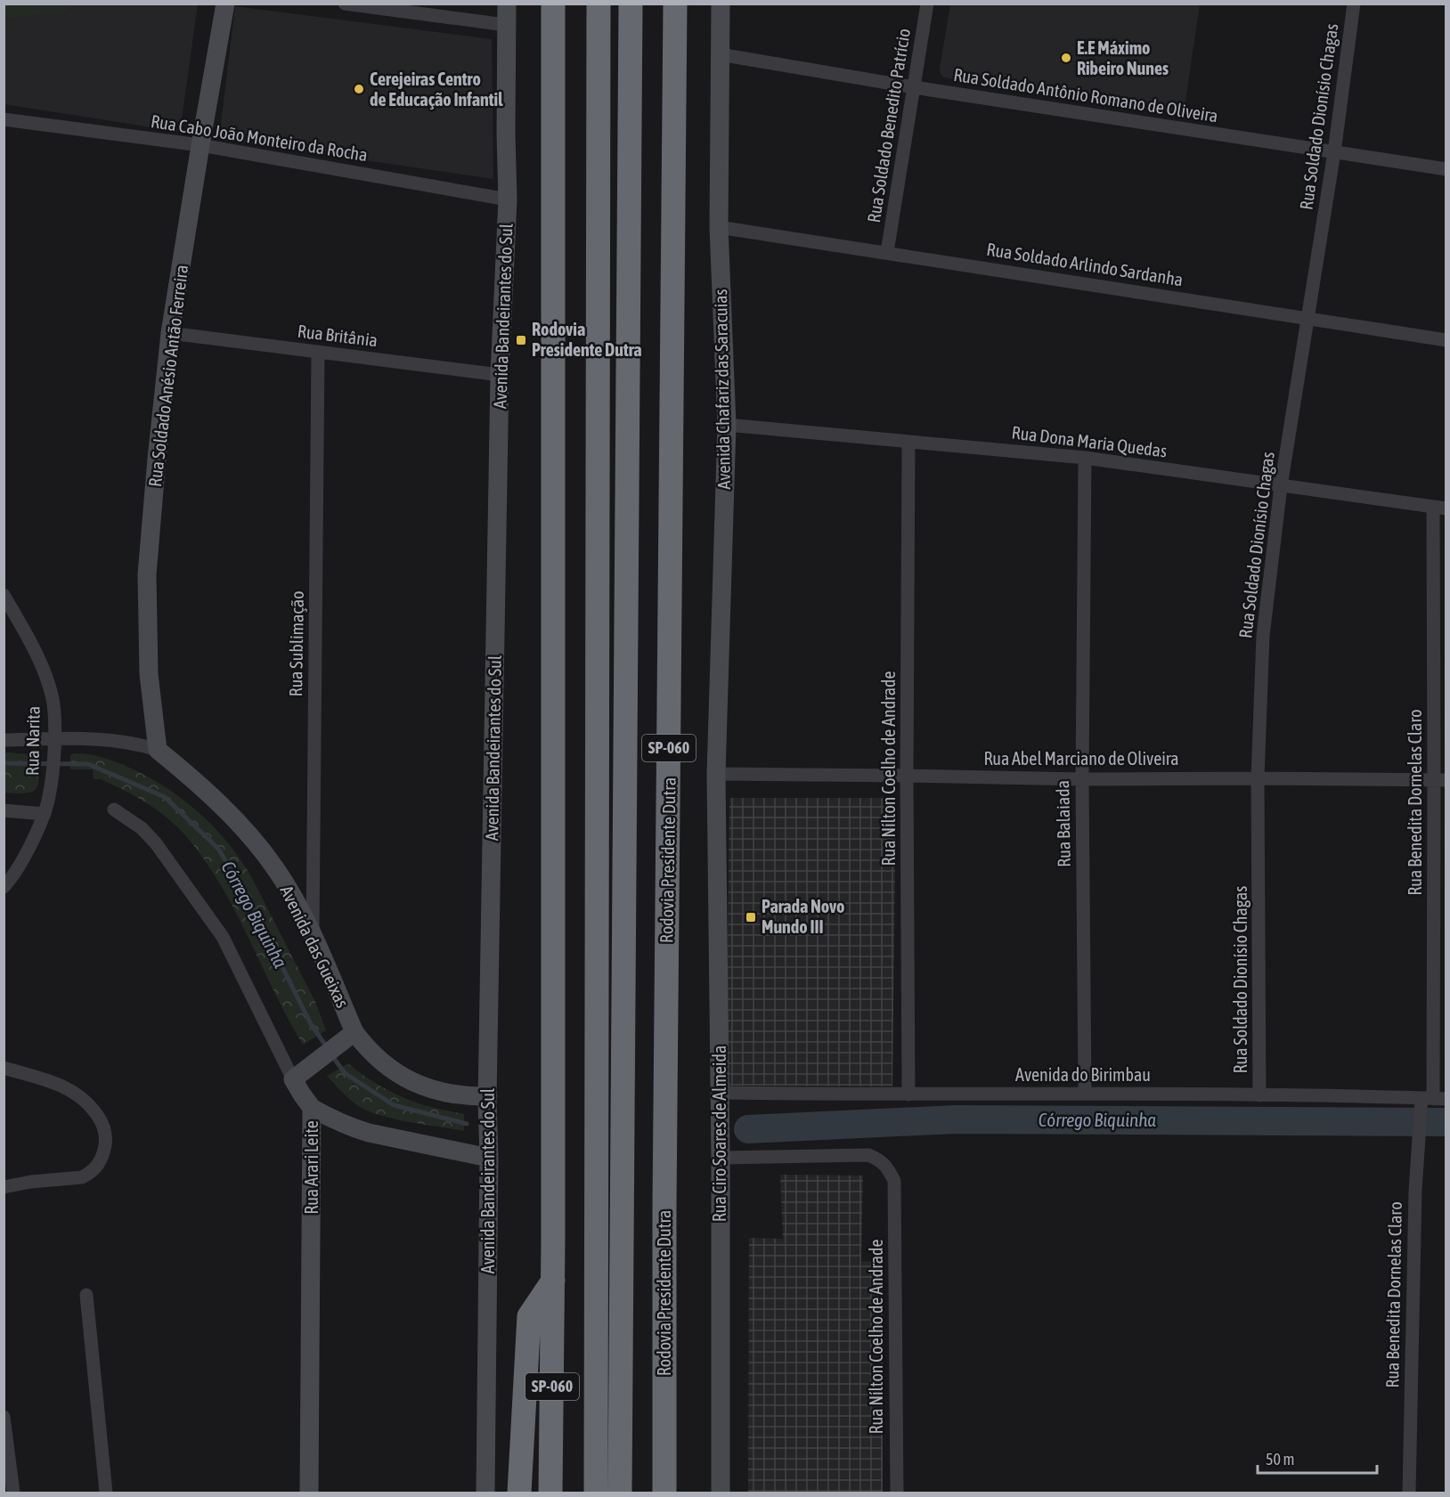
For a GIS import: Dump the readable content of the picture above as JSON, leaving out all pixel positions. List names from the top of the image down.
{
  "streets": {
    "highway": ["SP-060", "Rodovia Presidente Dutra"],
    "street": [
      "Rua Soldado Antônio Romano de Oliveira",
      "Rua Soldado Dionísio Chagas",
      "Rua Soldado Benedito Patrício",
      "Rua Cabo João Monteiro da Rocha",
      "Rua Soldado Arlindo Sardanha",
      "Avenida Bandeirantes do Sul",
      "Rua Britânia",
      "Rua Soldado Anésio Antão Ferreira",
      "Avenida Chafariz das Saracuias",
      "Rua Dona Maria Quedas",
      "Rua Sublimação",
      "Rua Narita",
      "Rua Abel Marciano de Oliveira",
      "Rua Nílton Coelho de Andrade",
      "Rua Benedita Dornelas Claro",
      "Rua Balaiada",
      "Avenida das Gueixas",
      "Avenida do Birimbau",
      "Rua Ciro Soares de Almeida",
      "Rua Arari Leite"
    ]
  },
  "crossings": [
    ["Rua Soldado Antônio Romano de Oliveira", "Rua Soldado Dionísio Chagas"],
    ["Rua Soldado Antônio Romano de Oliveira", "Rua Soldado Benedito Patrício"],
    ["Rua Soldado Antônio Romano de Oliveira", "Avenida Chafariz das Saracuias"],
    ["Rua Soldado Dionísio Chagas", "Rua Soldado Arlindo Sardanha"],
    ["Rua Soldado Dionísio Chagas", "Rua Dona Maria Quedas"],
    ["Rua Soldado Dionísio Chagas", "Rua Abel Marciano de Oliveira"],
    ["Rua Soldado Dionísio Chagas", "Avenida do Birimbau"],
    ["Rua Soldado Benedito Patrício", "Rua Soldado Arlindo Sardanha"],
    ["Rua Cabo João Monteiro da Rocha", "Avenida Bandeirantes do Sul"],
    ["Rua Cabo João Monteiro da Rocha", "Rua Soldado Anésio Antão Ferreira"],
    ["Rua Soldado Arlindo Sardanha", "Avenida Chafariz das Saracuias"],
    ["Avenida Bandeirantes do Sul", "Rua Britânia"],
    ["Avenida Bandeirantes do Sul", "Avenida das Gueixas"],
    ["Rua Britânia", "Rua Soldado Anésio Antão Ferreira"],
    ["Rua Britânia", "Rua Sublimação"],
    ["Rua Soldado Anésio Antão Ferreira", "Avenida das Gueixas"],
    ["Avenida Chafariz das Saracuias", "Rua Dona Maria Quedas"],
    ["Avenida Chafariz das Saracuias", "Rua Abel Marciano de Oliveira"],
    ["Avenida Chafariz das Saracuias", "Rua Ciro Soares de Almeida"],
    ["Rua Dona Maria Quedas", "Rua Nílton Coelho de Andrade"],
    ["Rua Dona Maria Quedas", "Rua Benedita Dornelas Claro"],
    ["Rua Dona Maria Quedas", "Rua Balaiada"],
    ["Rua Sublimação", "Avenida das Gueixas"],
    ["Rua Narita", "Avenida das Gueixas"],
    ["Rua Abel Marciano de Oliveira", "Rua Nílton Coelho de Andrade"],
    ["Rua Abel Marciano de Oliveira", "Rua Benedita Dornelas Claro"],
    ["Rua Abel Marciano de Oliveira", "Rua Balaiada"],
    ["Rua Abel Marciano de Oliveira", "Rua Ciro Soares de Almeida"],
    ["Rua Nílton Coelho de Andrade", "Avenida do Birimbau"],
    ["Rua Nílton Coelho de Andrade", "Rua Ciro Soares de Almeida"],
    ["Rua Benedita Dornelas Claro", "Avenida do Birimbau"],
    ["Rua Balaiada", "Avenida do Birimbau"],
    ["Avenida do Birimbau", "Rua Ciro Soares de Almeida"]
  ],
  "water": ["Córrego Biquinha"],
  "places": {
    "other": ["E.E Máximo Ribeiro Nunes", "Cerejeiras Centro de Educação Infantil"],
    "transit": ["Rodovia Presidente Dutra", "Parada Novo Mundo III"]
  },
  "scale_bar": "50 m"
}
